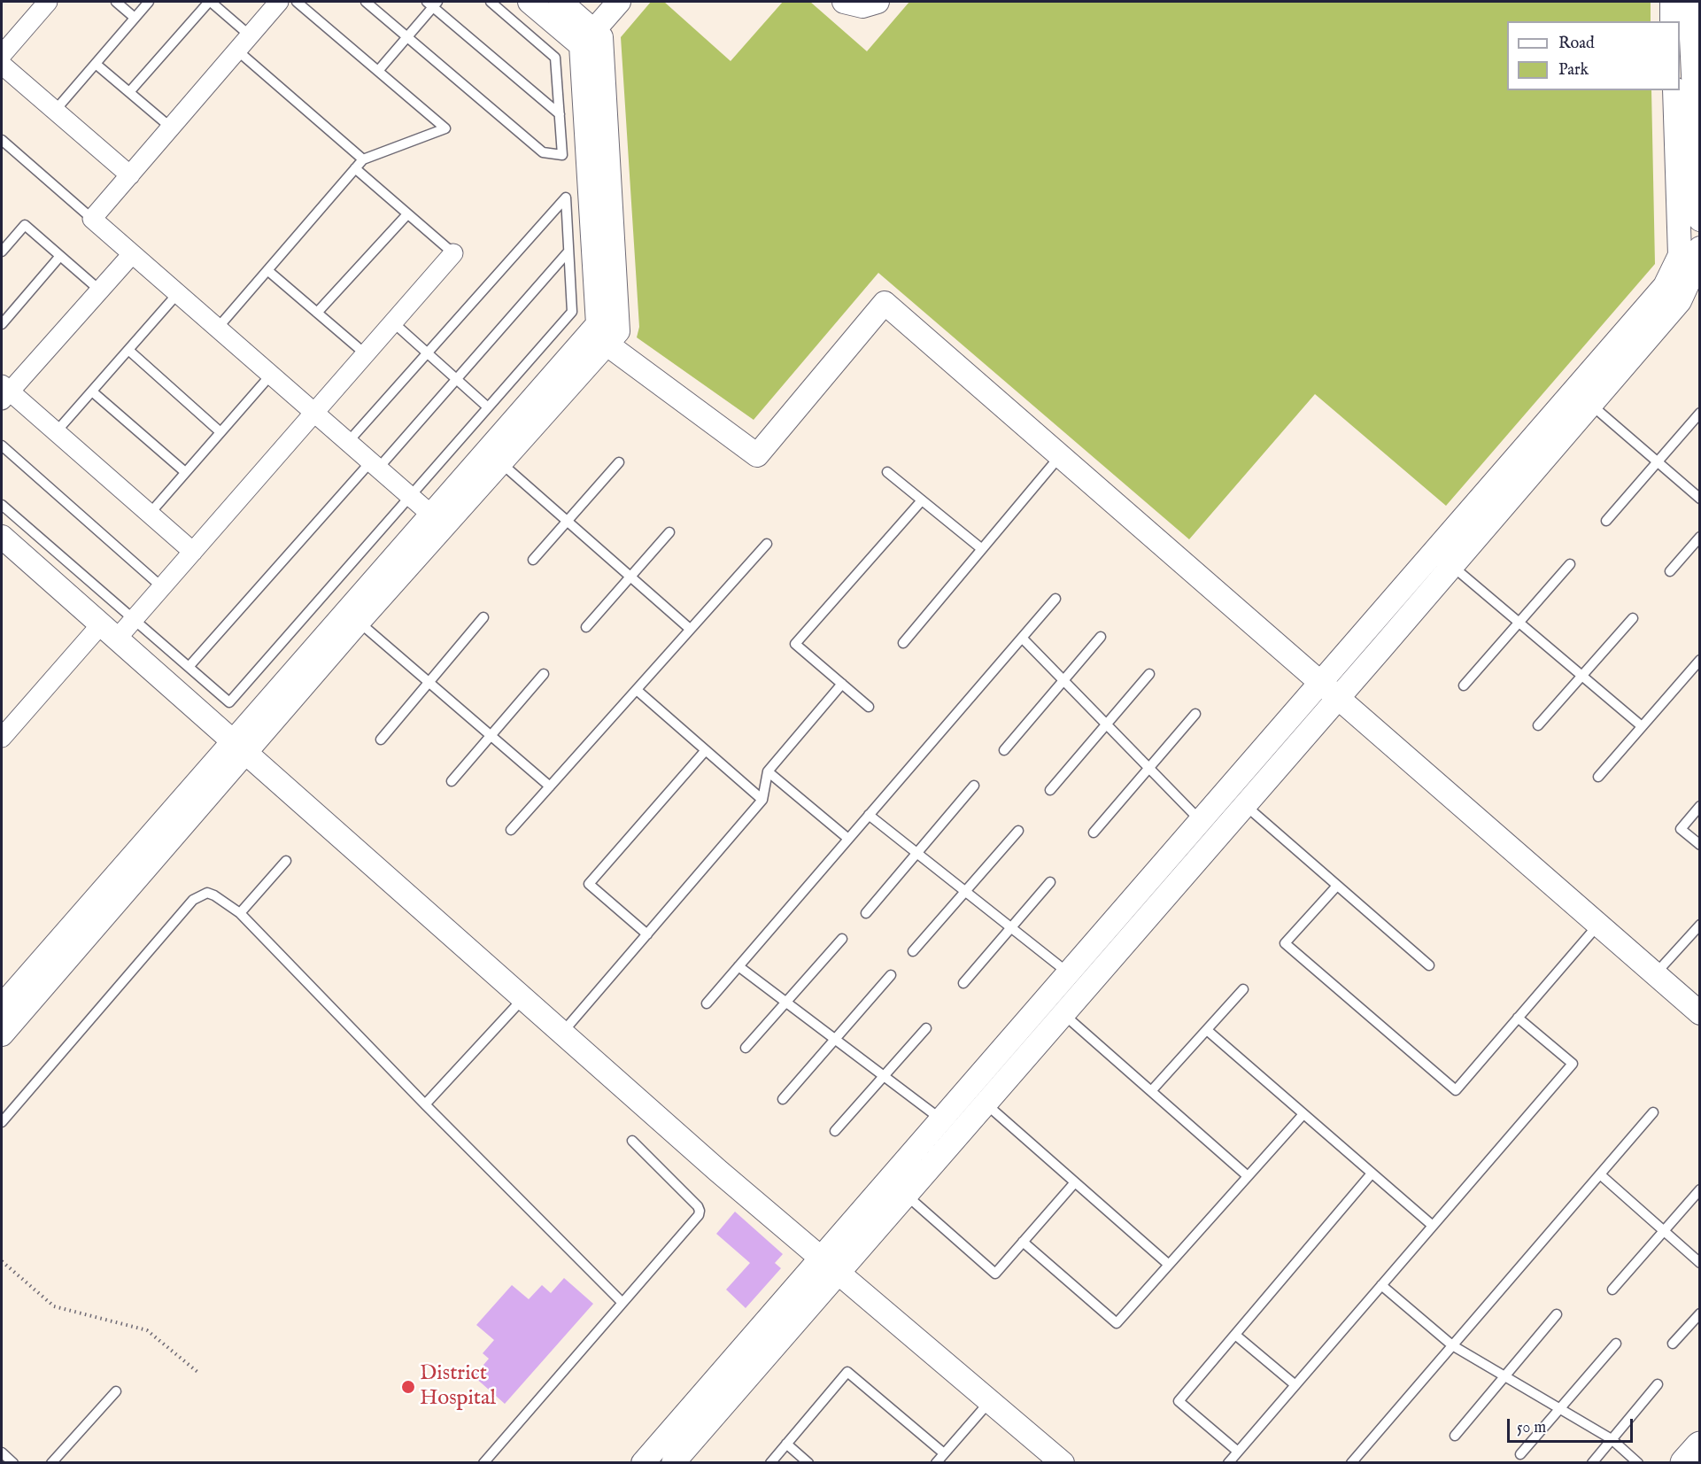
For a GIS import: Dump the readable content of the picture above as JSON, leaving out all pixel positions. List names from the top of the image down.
{
  "places": ["District Hospital"],
  "legend": ["Road", "Park"],
  "scale_bar": "50 m"
}
